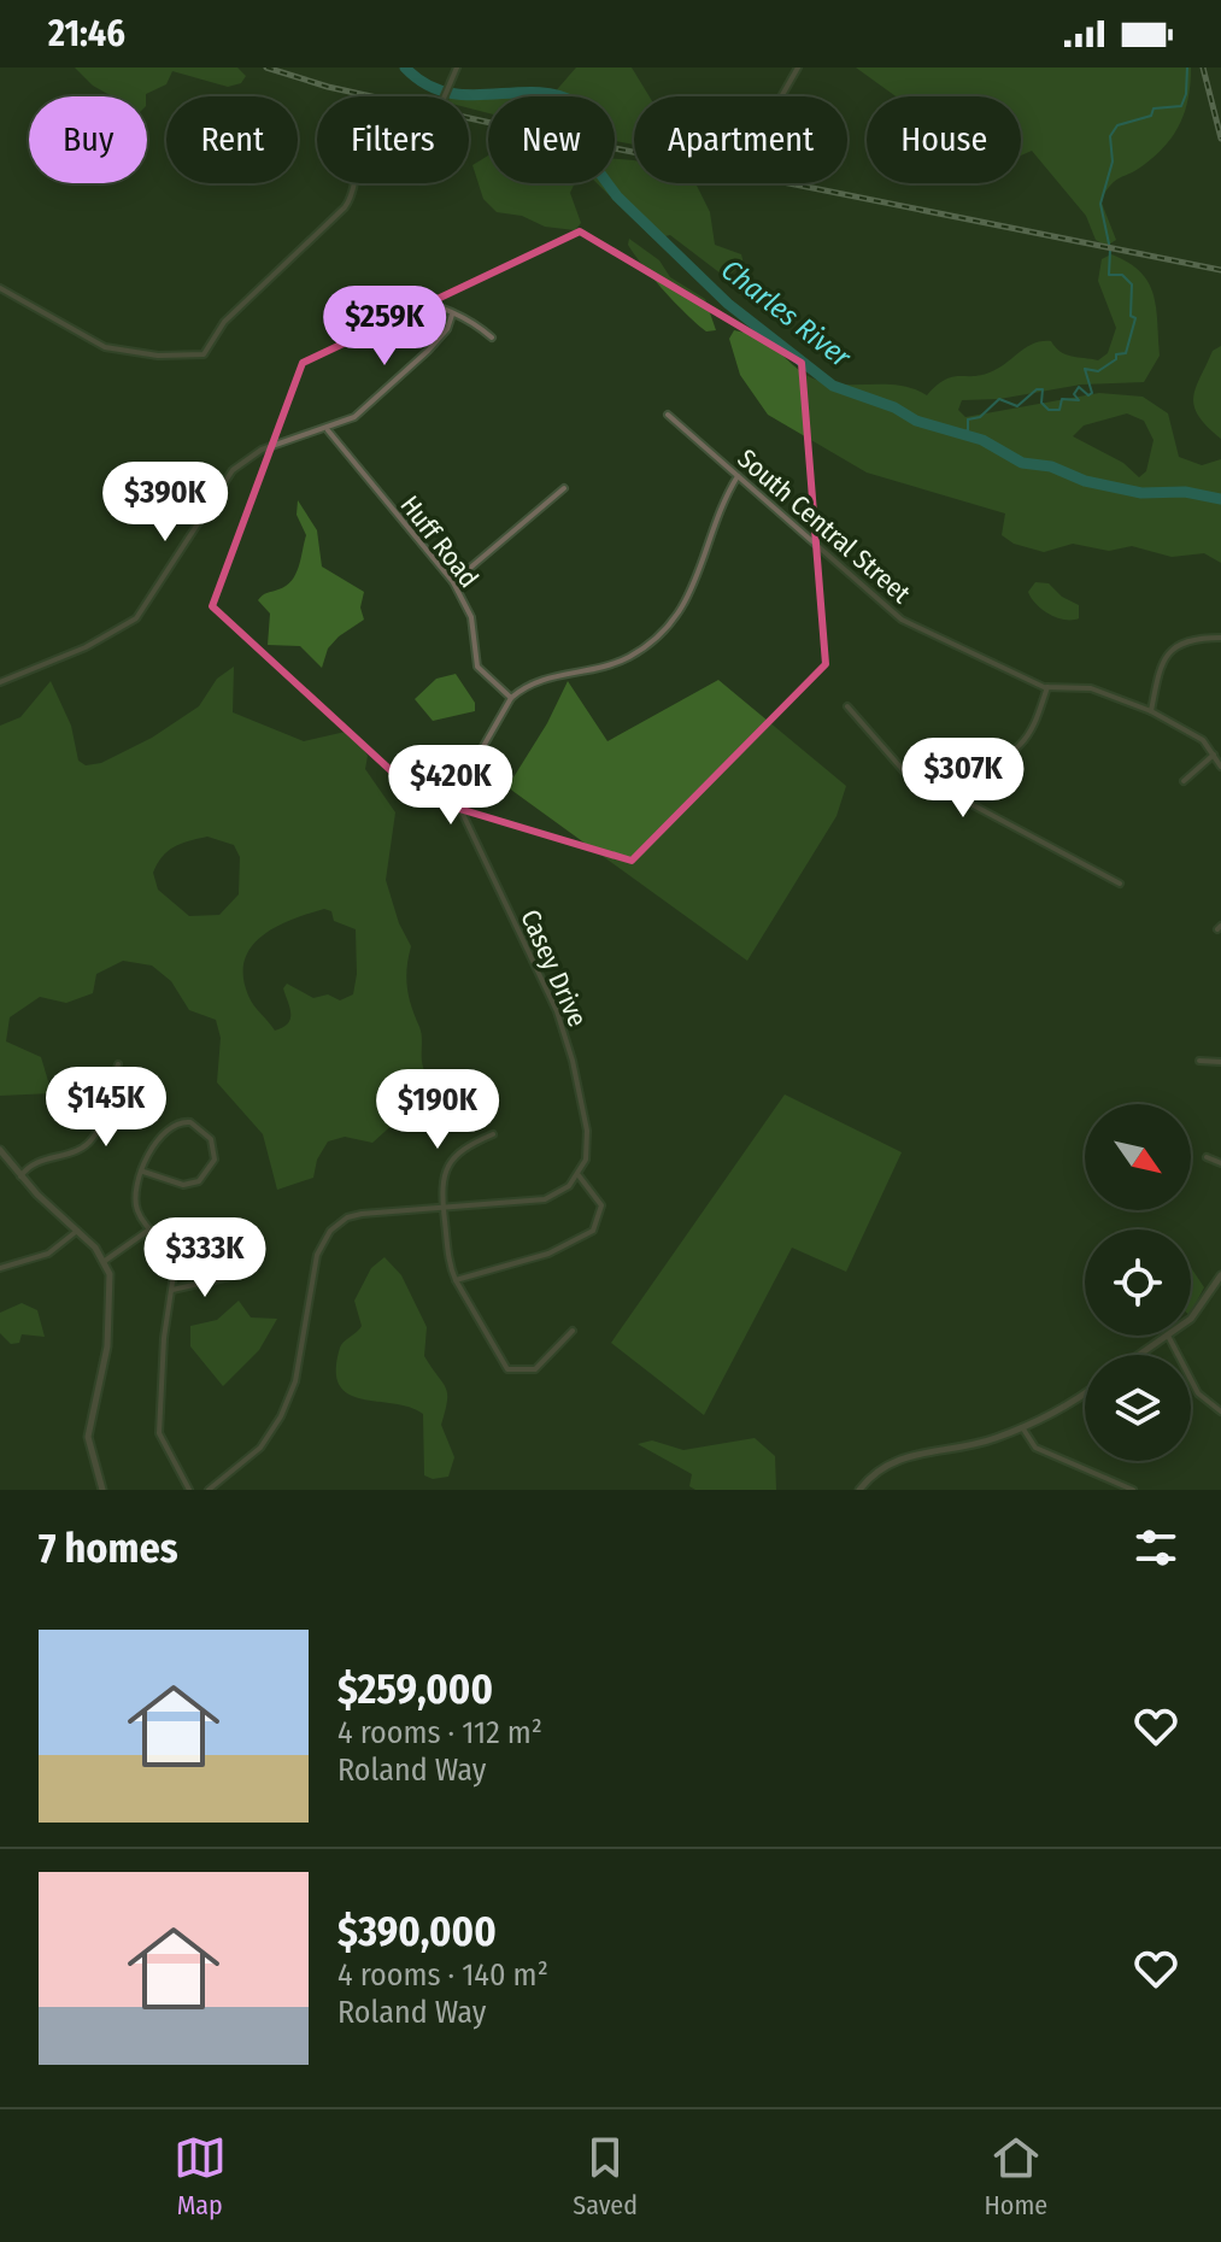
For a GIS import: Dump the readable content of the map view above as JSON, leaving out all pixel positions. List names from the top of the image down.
{
  "streets": {
    "street": ["South Central Street", "Huff Road", "Casey Drive"]
  },
  "crossings": [
    ["Huff Road", "Casey Drive"]
  ],
  "water": ["Charles River"],
  "north": "bottom right",
  "page": {
    "status": "21:46",
    "chip": [
      "Buy",
      "Rent",
      "Filters",
      "New",
      "Apartment",
      "House"
    ],
    "price": [
      "$259K",
      "$390K",
      "$307K",
      "$420K",
      "$145K",
      "$190K",
      "$333K"
    ],
    "heading": "7 homes",
    "list": [
      {
        "name": "$259,000",
        "note": "4 rooms · 112 m² · Roland Way"
      },
      {
        "name": "$390,000",
        "note": "4 rooms · 140 m² · Roland Way"
      }
    ],
    "tabs": ["Map", "Saved", "Home"]
  }
}
